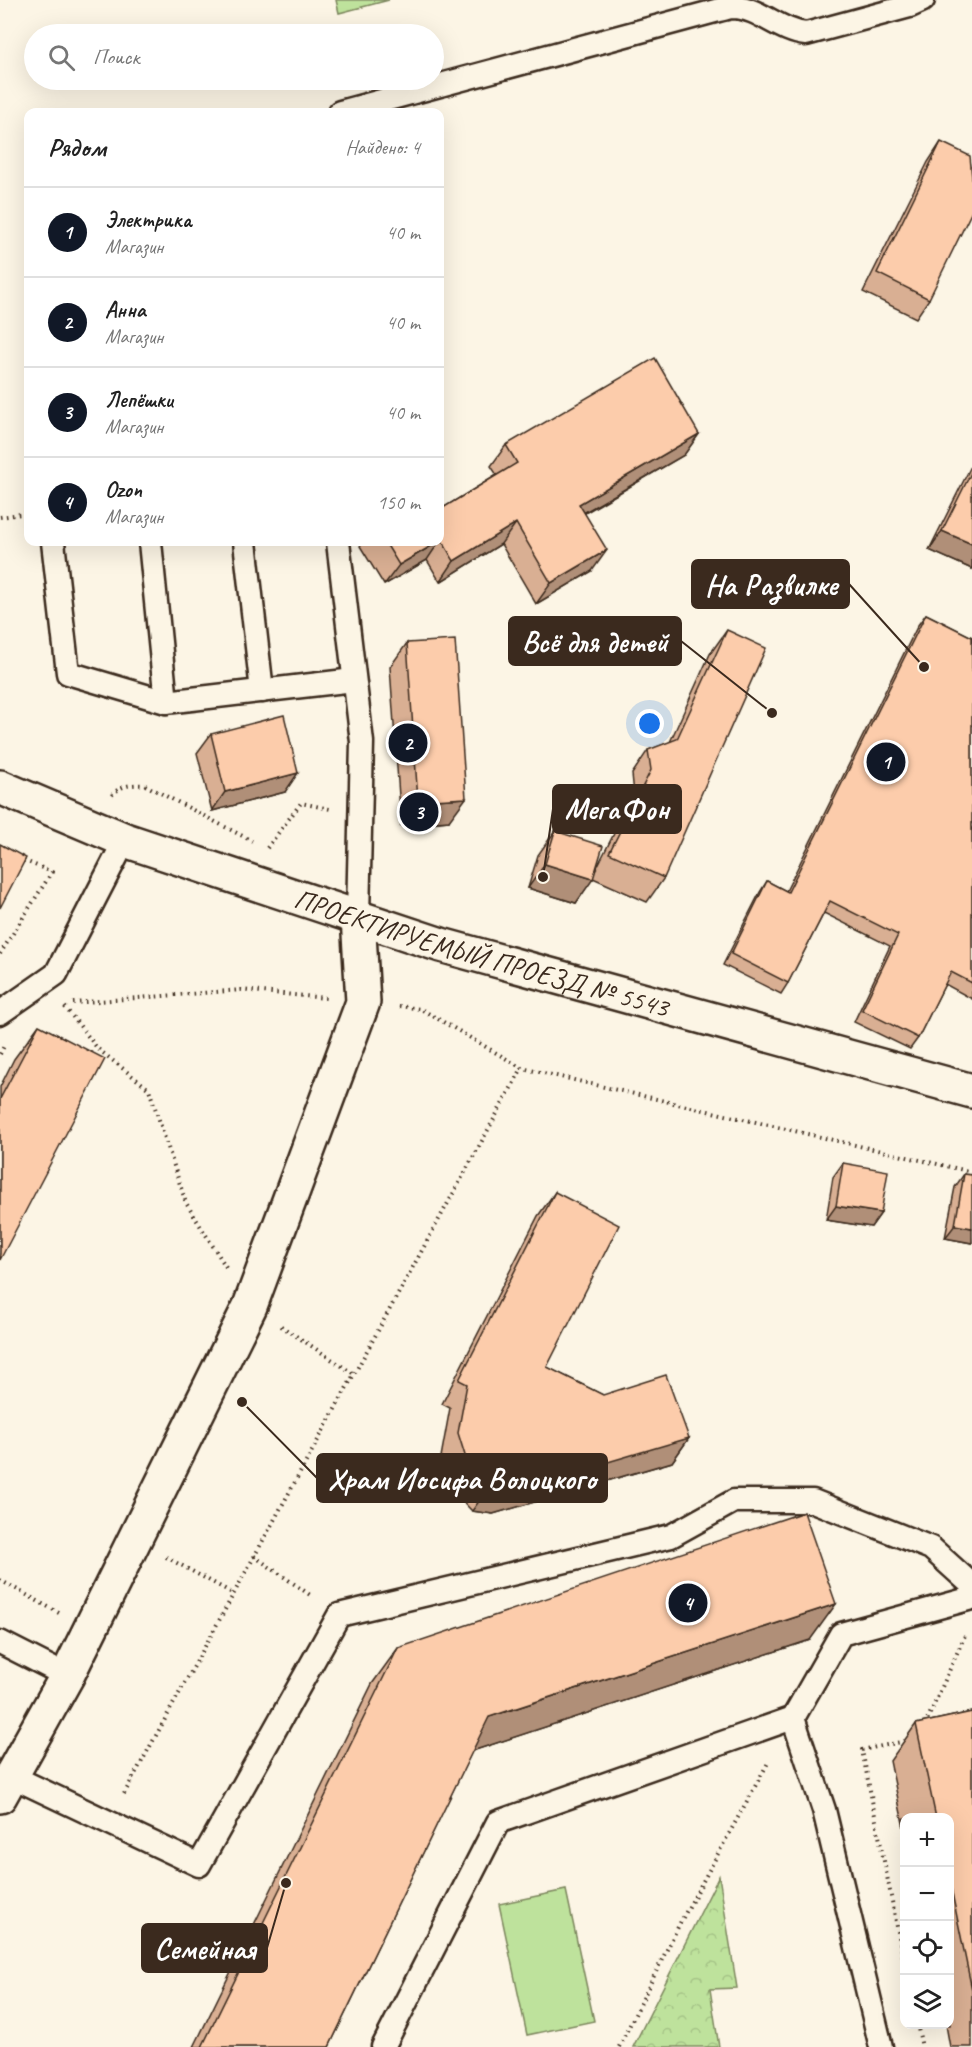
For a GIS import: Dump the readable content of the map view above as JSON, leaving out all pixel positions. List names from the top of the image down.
{
  "streets": {
    "street": ["ПРОЕКТИРУЕМЫЙ ПРОЕЗД № 5543"]
  },
  "places": [
    "На Развилке",
    "Всё для детей",
    "МегаФон",
    "Храм Иосифа Волоцкого",
    "Семейная"
  ],
  "page": {
    "search": "Поиск",
    "heading": ["Рядом", "Найдено: 4"],
    "list": [
      {
        "mark": "1",
        "name": "Электрика",
        "note": "Магазин",
        "value": "40 m"
      },
      {
        "mark": "2",
        "name": "Анна",
        "note": "Магазин",
        "value": "40 m"
      },
      {
        "mark": "3",
        "name": "Лепёшки",
        "note": "Магазин",
        "value": "40 m"
      },
      {
        "mark": "4",
        "name": "Ozon",
        "note": "Магазин",
        "value": "150 m"
      }
    ],
    "pins": [
      "2",
      "1",
      "3",
      "4"
    ],
    "map_buttons": ["+", "−"]
  }
}
